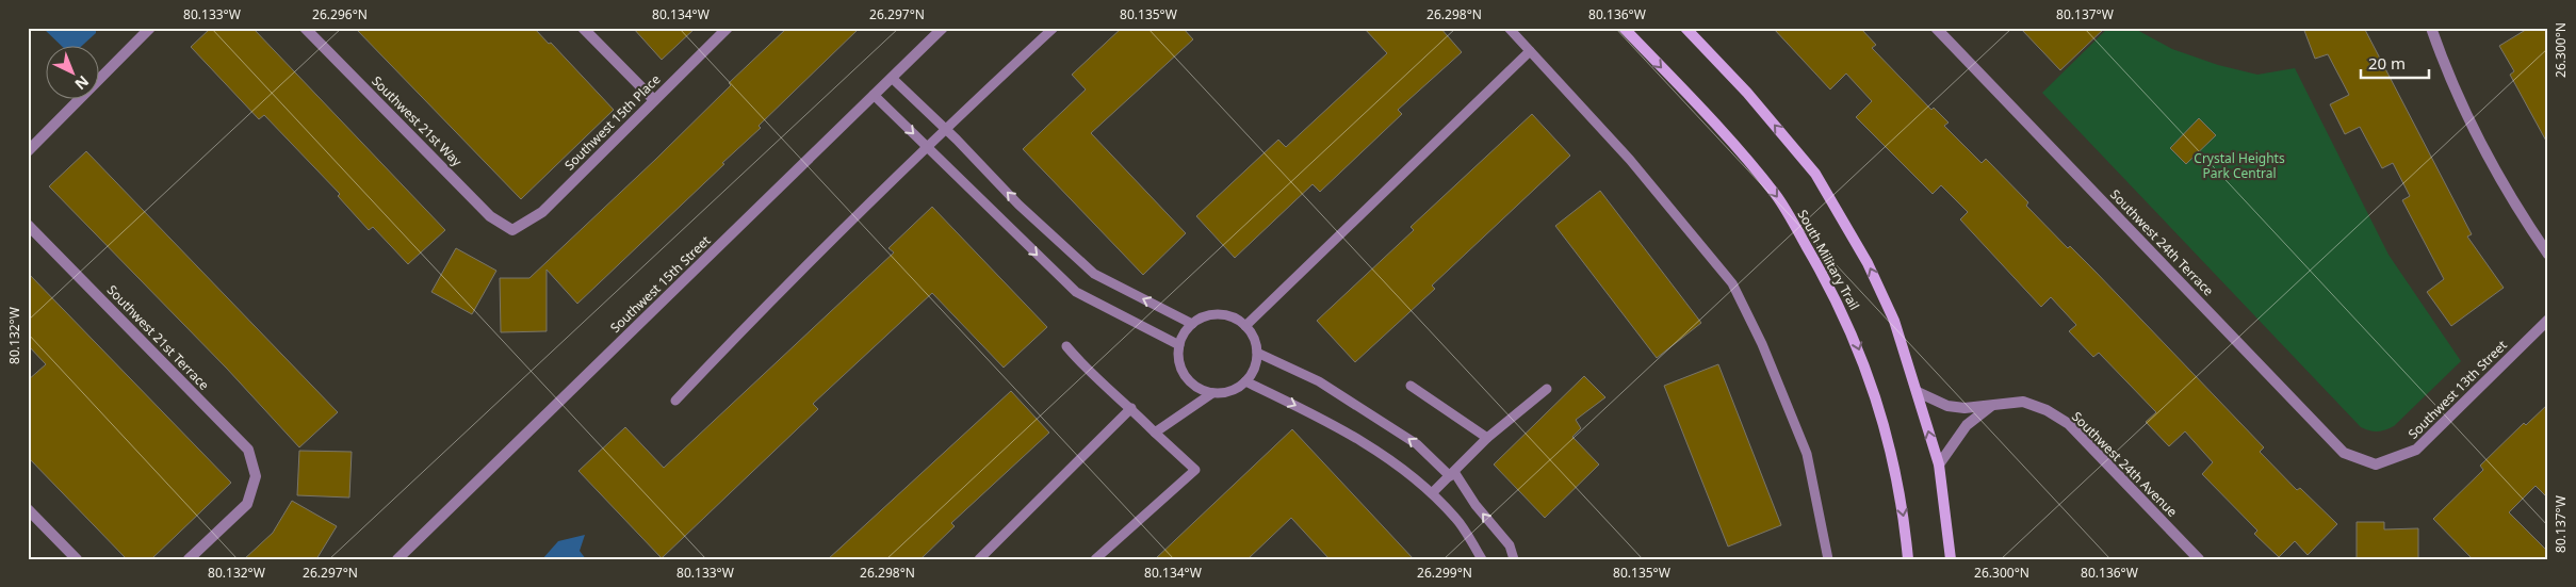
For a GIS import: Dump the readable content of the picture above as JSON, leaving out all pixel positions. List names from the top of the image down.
{
  "streets": {
    "street": [
      "Southwest 21st Way",
      "Southwest 15th Place",
      "Southwest 24th Terrace",
      "South Military Trail",
      "Southwest 15th Street",
      "Southwest 21st Terrace",
      "Southwest 13th Street",
      "Southwest 24th Avenue"
    ]
  },
  "crossings": [
    ["Southwest 21st Way", "Southwest 15th Place"],
    ["Southwest 24th Terrace", "Southwest 13th Street"]
  ],
  "parks": ["Crystal Heights Park Central"],
  "scale_bar": "20 m",
  "north": "bottom right",
  "coordinates": [
    "80.133°W",
    "26.296°N",
    "80.134°W",
    "26.297°N",
    "80.135°W",
    "26.298°N",
    "80.136°W",
    "80.137°W",
    "26.300°N",
    "80.132°W",
    "26.299°N"
  ]
}
